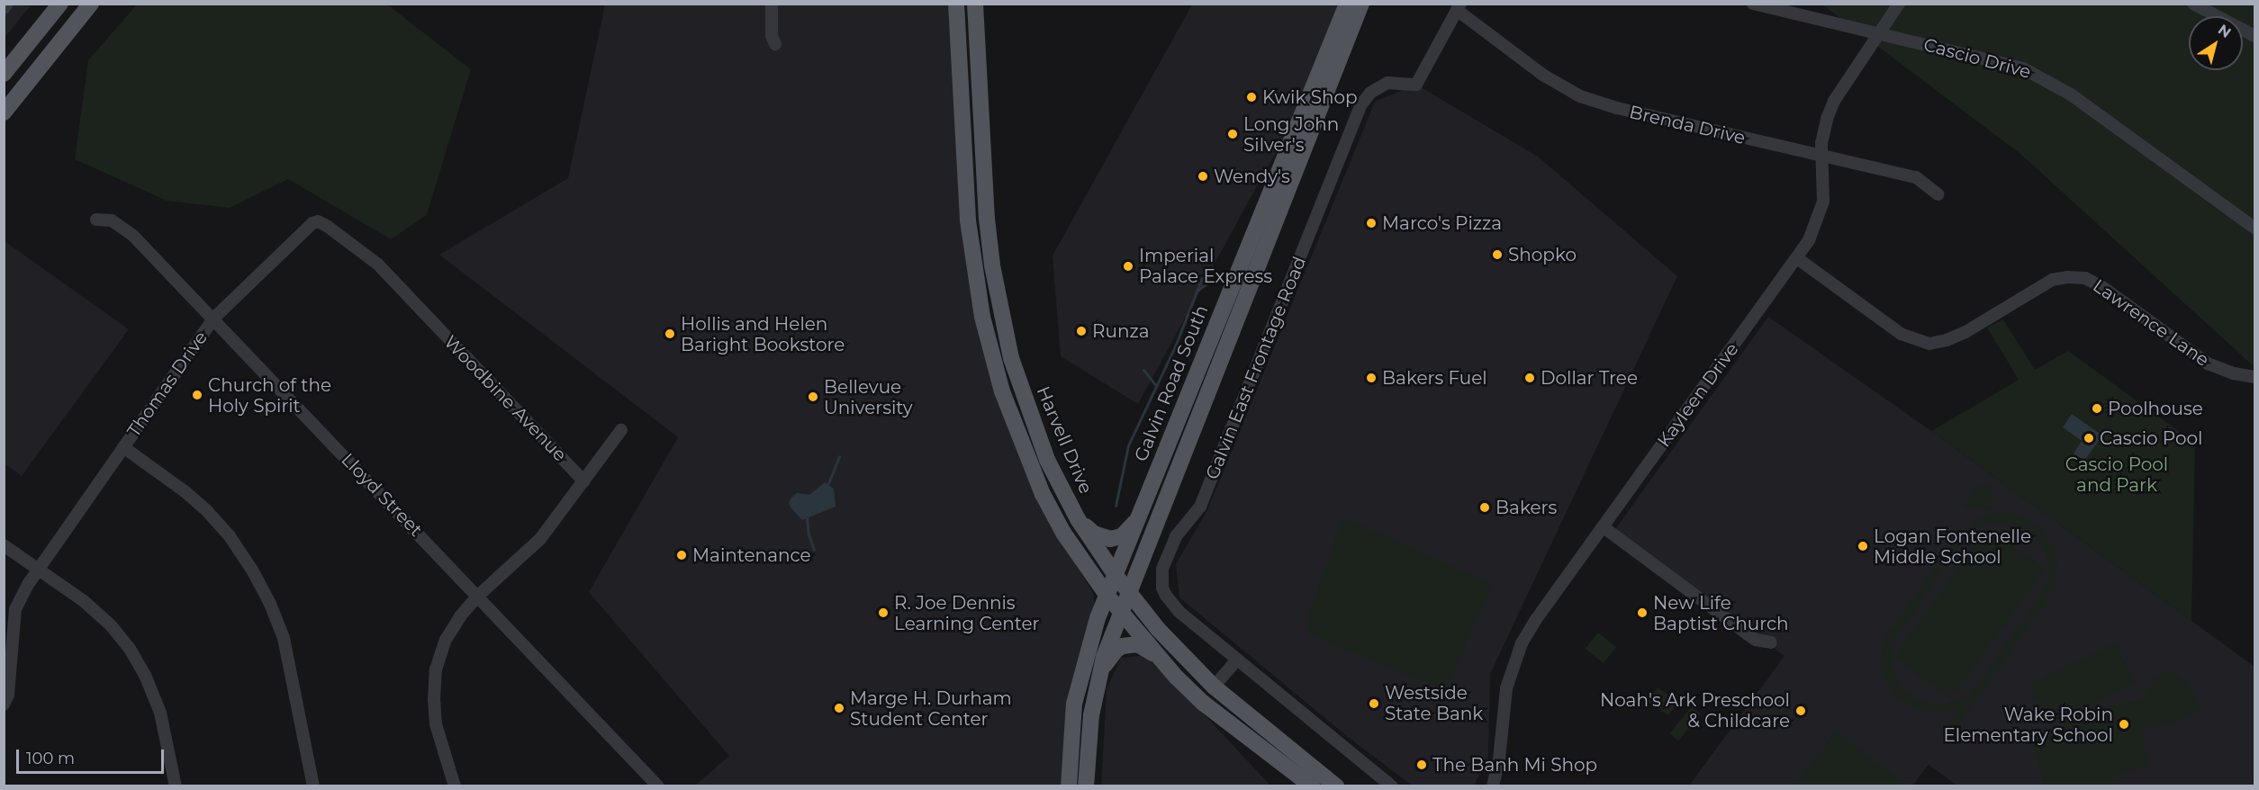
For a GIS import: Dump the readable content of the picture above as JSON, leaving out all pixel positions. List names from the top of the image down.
{
  "streets": {
    "main road": ["Galvin Road South", "Harvell Drive"],
    "street": [
      "Cascio Drive",
      "Brenda Drive",
      "Lawrence Lane",
      "Galvin East Frontage Road",
      "Thomas Drive",
      "Kayleen Drive",
      "Woodbine Avenue",
      "Lloyd Street"
    ]
  },
  "crossings": [
    ["Cascio Drive", "Kayleen Drive"],
    ["Brenda Drive", "Galvin East Frontage Road"],
    ["Brenda Drive", "Kayleen Drive"],
    ["Lawrence Lane", "Kayleen Drive"],
    ["Galvin Road South", "Harvell Drive"],
    ["Thomas Drive", "Woodbine Avenue"],
    ["Thomas Drive", "Lloyd Street"]
  ],
  "parks": ["Cascio Pool and Park"],
  "places": [
    "Kwik Shop",
    "Long John Silver's",
    "Wendy's",
    "Marco's Pizza",
    "Shopko",
    "Imperial Palace Express",
    "Runza",
    "Hollis and Helen Baright Bookstore",
    "Bakers Fuel",
    "Dollar Tree",
    "Church of the Holy Spirit",
    "Bellevue University",
    "Poolhouse",
    "Cascio Pool",
    "Bakers",
    "Logan Fontenelle Middle School",
    "Maintenance",
    "R. Joe Dennis Learning Center",
    "New Life Baptist Church",
    "Westside State Bank",
    "Marge H. Durham Student Center",
    "Noah's Ark Preschool & Childcare",
    "Wake Robin Elementary School",
    "The Banh Mi Shop"
  ],
  "scale_bar": "100 m",
  "north": "top right"
}
